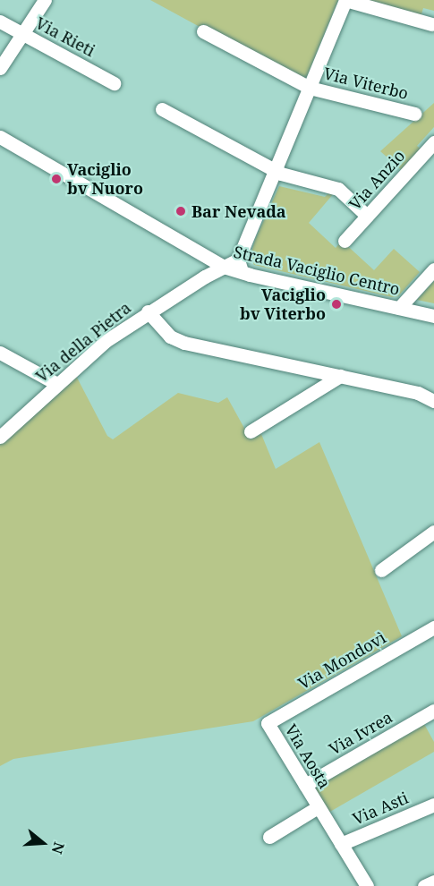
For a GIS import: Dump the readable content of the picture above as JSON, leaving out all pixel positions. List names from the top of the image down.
{
  "streets": {
    "street": [
      "Via Rieti",
      "Via Viterbo",
      "Via Anzio",
      "Strada Vaciglio Centro",
      "Via della Pietra",
      "Via Mondovì",
      "Via Ivrea",
      "Via Aosta",
      "Via Asti"
    ]
  },
  "crossings": [
    ["Via Viterbo", "Strada Vaciglio Centro"],
    ["Strada Vaciglio Centro", "Via della Pietra"],
    ["Via Mondovì", "Via Aosta"],
    ["Via Ivrea", "Via Aosta"],
    ["Via Aosta", "Via Asti"]
  ],
  "places": ["Vaciglio bv Nuoro", "Bar Nevada", "Vaciglio bv Viterbo"],
  "north": "right"
}
